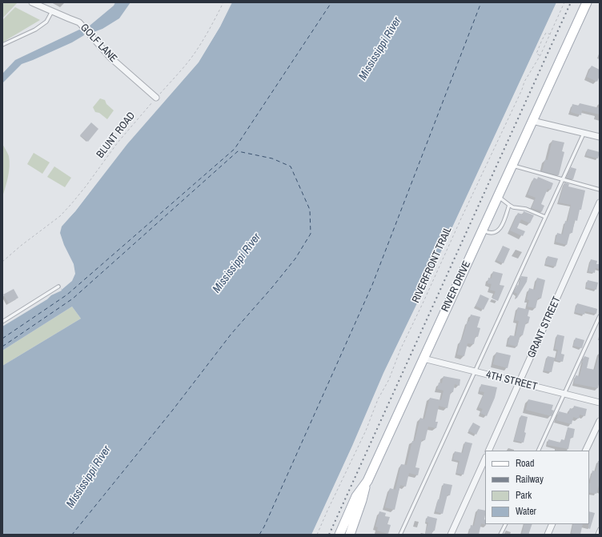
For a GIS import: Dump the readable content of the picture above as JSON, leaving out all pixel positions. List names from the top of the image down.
{
  "streets": {
    "main road": ["RIVER DRIVE"],
    "street": ["GOLF LANE", "GRANT STREET", "4TH STREET"],
    "path": ["BLUNT ROAD", "RIVERFRONT TRAIL"]
  },
  "crossings": [
    ["GOLF LANE", "BLUNT ROAD"],
    ["RIVER DRIVE", "4TH STREET"],
    ["GRANT STREET", "4TH STREET"]
  ],
  "water": ["Mississippi River"],
  "legend": [
    "Road",
    "Railway",
    "Park",
    "Water"
  ]
}
